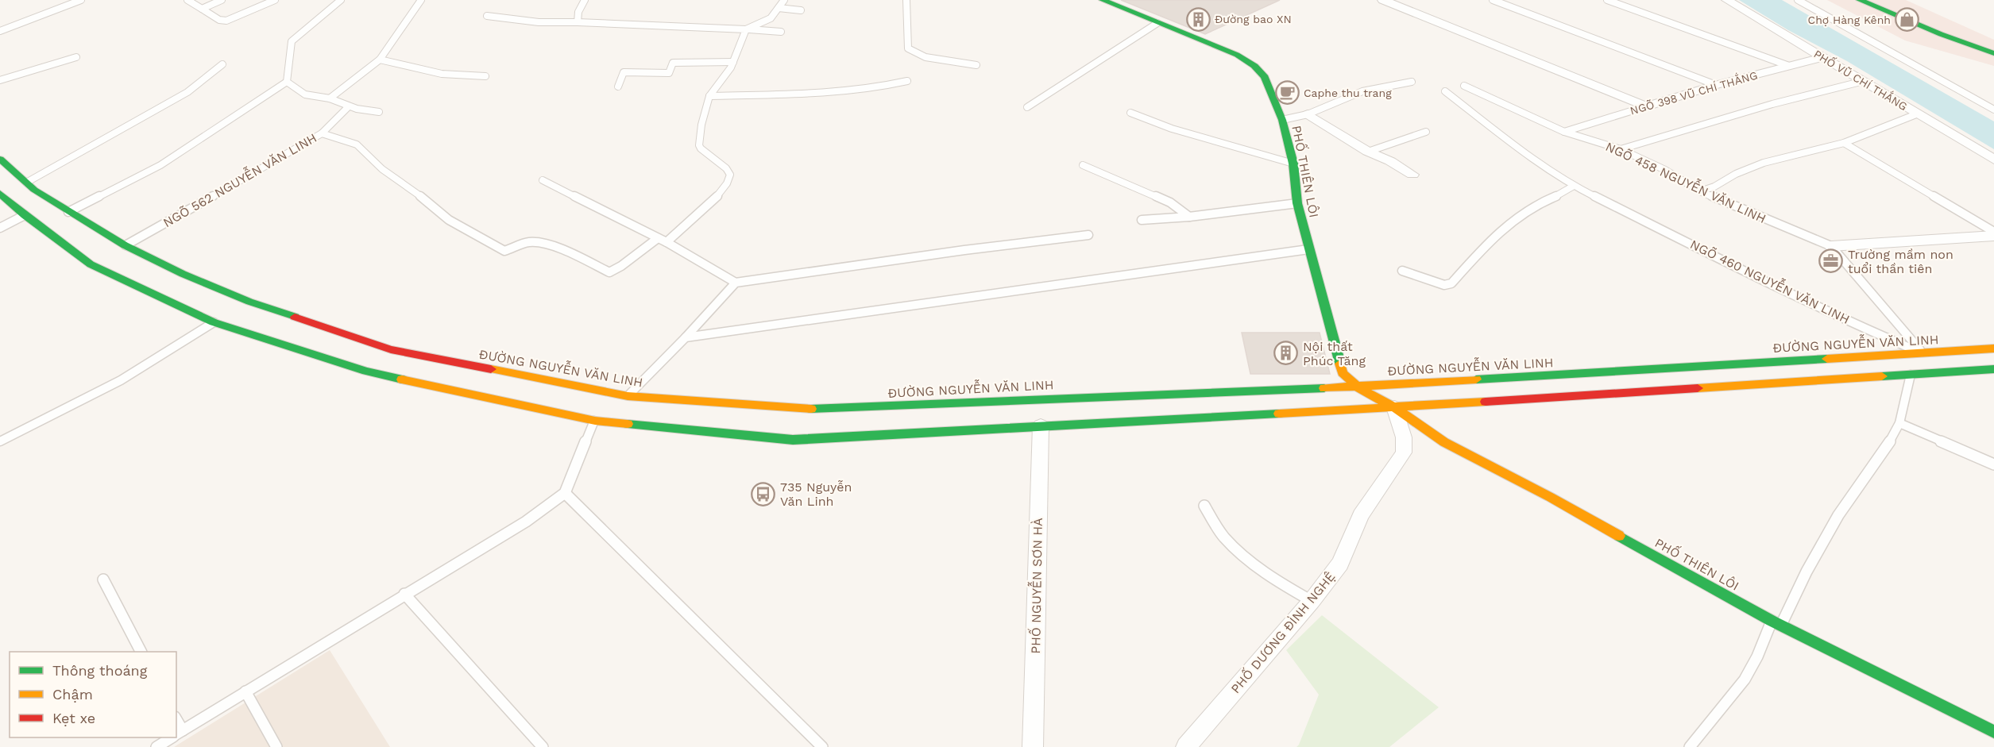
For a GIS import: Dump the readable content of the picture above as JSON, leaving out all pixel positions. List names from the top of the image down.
{
  "streets": {
    "main road": ["PHỐ THIÊN LÔI", "ĐƯỜNG NGUYỄN VĂN LINH"],
    "street": [
      "PHỐ VŨ CHÍ THẮNG",
      "NGÕ 398 VŨ CHÍ THẮNG",
      "PHỐ NGUYỄN SƠN HÀ",
      "PHỐ DƯƠNG ĐÌNH NGHỆ"
    ],
    "lane": ["NGÕ 562 NGUYỄN VĂN LINH", "NGÕ 458 NGUYỄN VĂN LINH", "NGÕ 460 NGUYỄN VĂN LINH"]
  },
  "crossings": [
    ["PHỐ VŨ CHÍ THẮNG", "NGÕ 398 VŨ CHÍ THẮNG"],
    ["NGÕ 398 VŨ CHÍ THẮNG", "NGÕ 458 NGUYỄN VĂN LINH"],
    ["PHỐ THIÊN LÔI", "ĐƯỜNG NGUYỄN VĂN LINH"],
    ["PHỐ THIÊN LÔI", "PHỐ DƯƠNG ĐÌNH NGHỆ"],
    ["NGÕ 562 NGUYỄN VĂN LINH", "ĐƯỜNG NGUYỄN VĂN LINH"],
    ["NGÕ 458 NGUYỄN VĂN LINH", "NGÕ 460 NGUYỄN VĂN LINH"],
    ["NGÕ 458 NGUYỄN VĂN LINH", "ĐƯỜNG NGUYỄN VĂN LINH"],
    ["NGÕ 460 NGUYỄN VĂN LINH", "ĐƯỜNG NGUYỄN VĂN LINH"]
  ],
  "places": {
    "building": ["Đường bao XN", "Nội thất Phúc Tăng"],
    "shop": ["Chợ Hàng Kênh"],
    "cafe": ["Caphe thu trang"],
    "office": ["Trường mầm non tuổi thần tiên"],
    "bus stop": ["735 Nguyễn Văn Linh"]
  },
  "legend": ["Thông thoáng", "Chậm", "Kẹt xe"]
}
